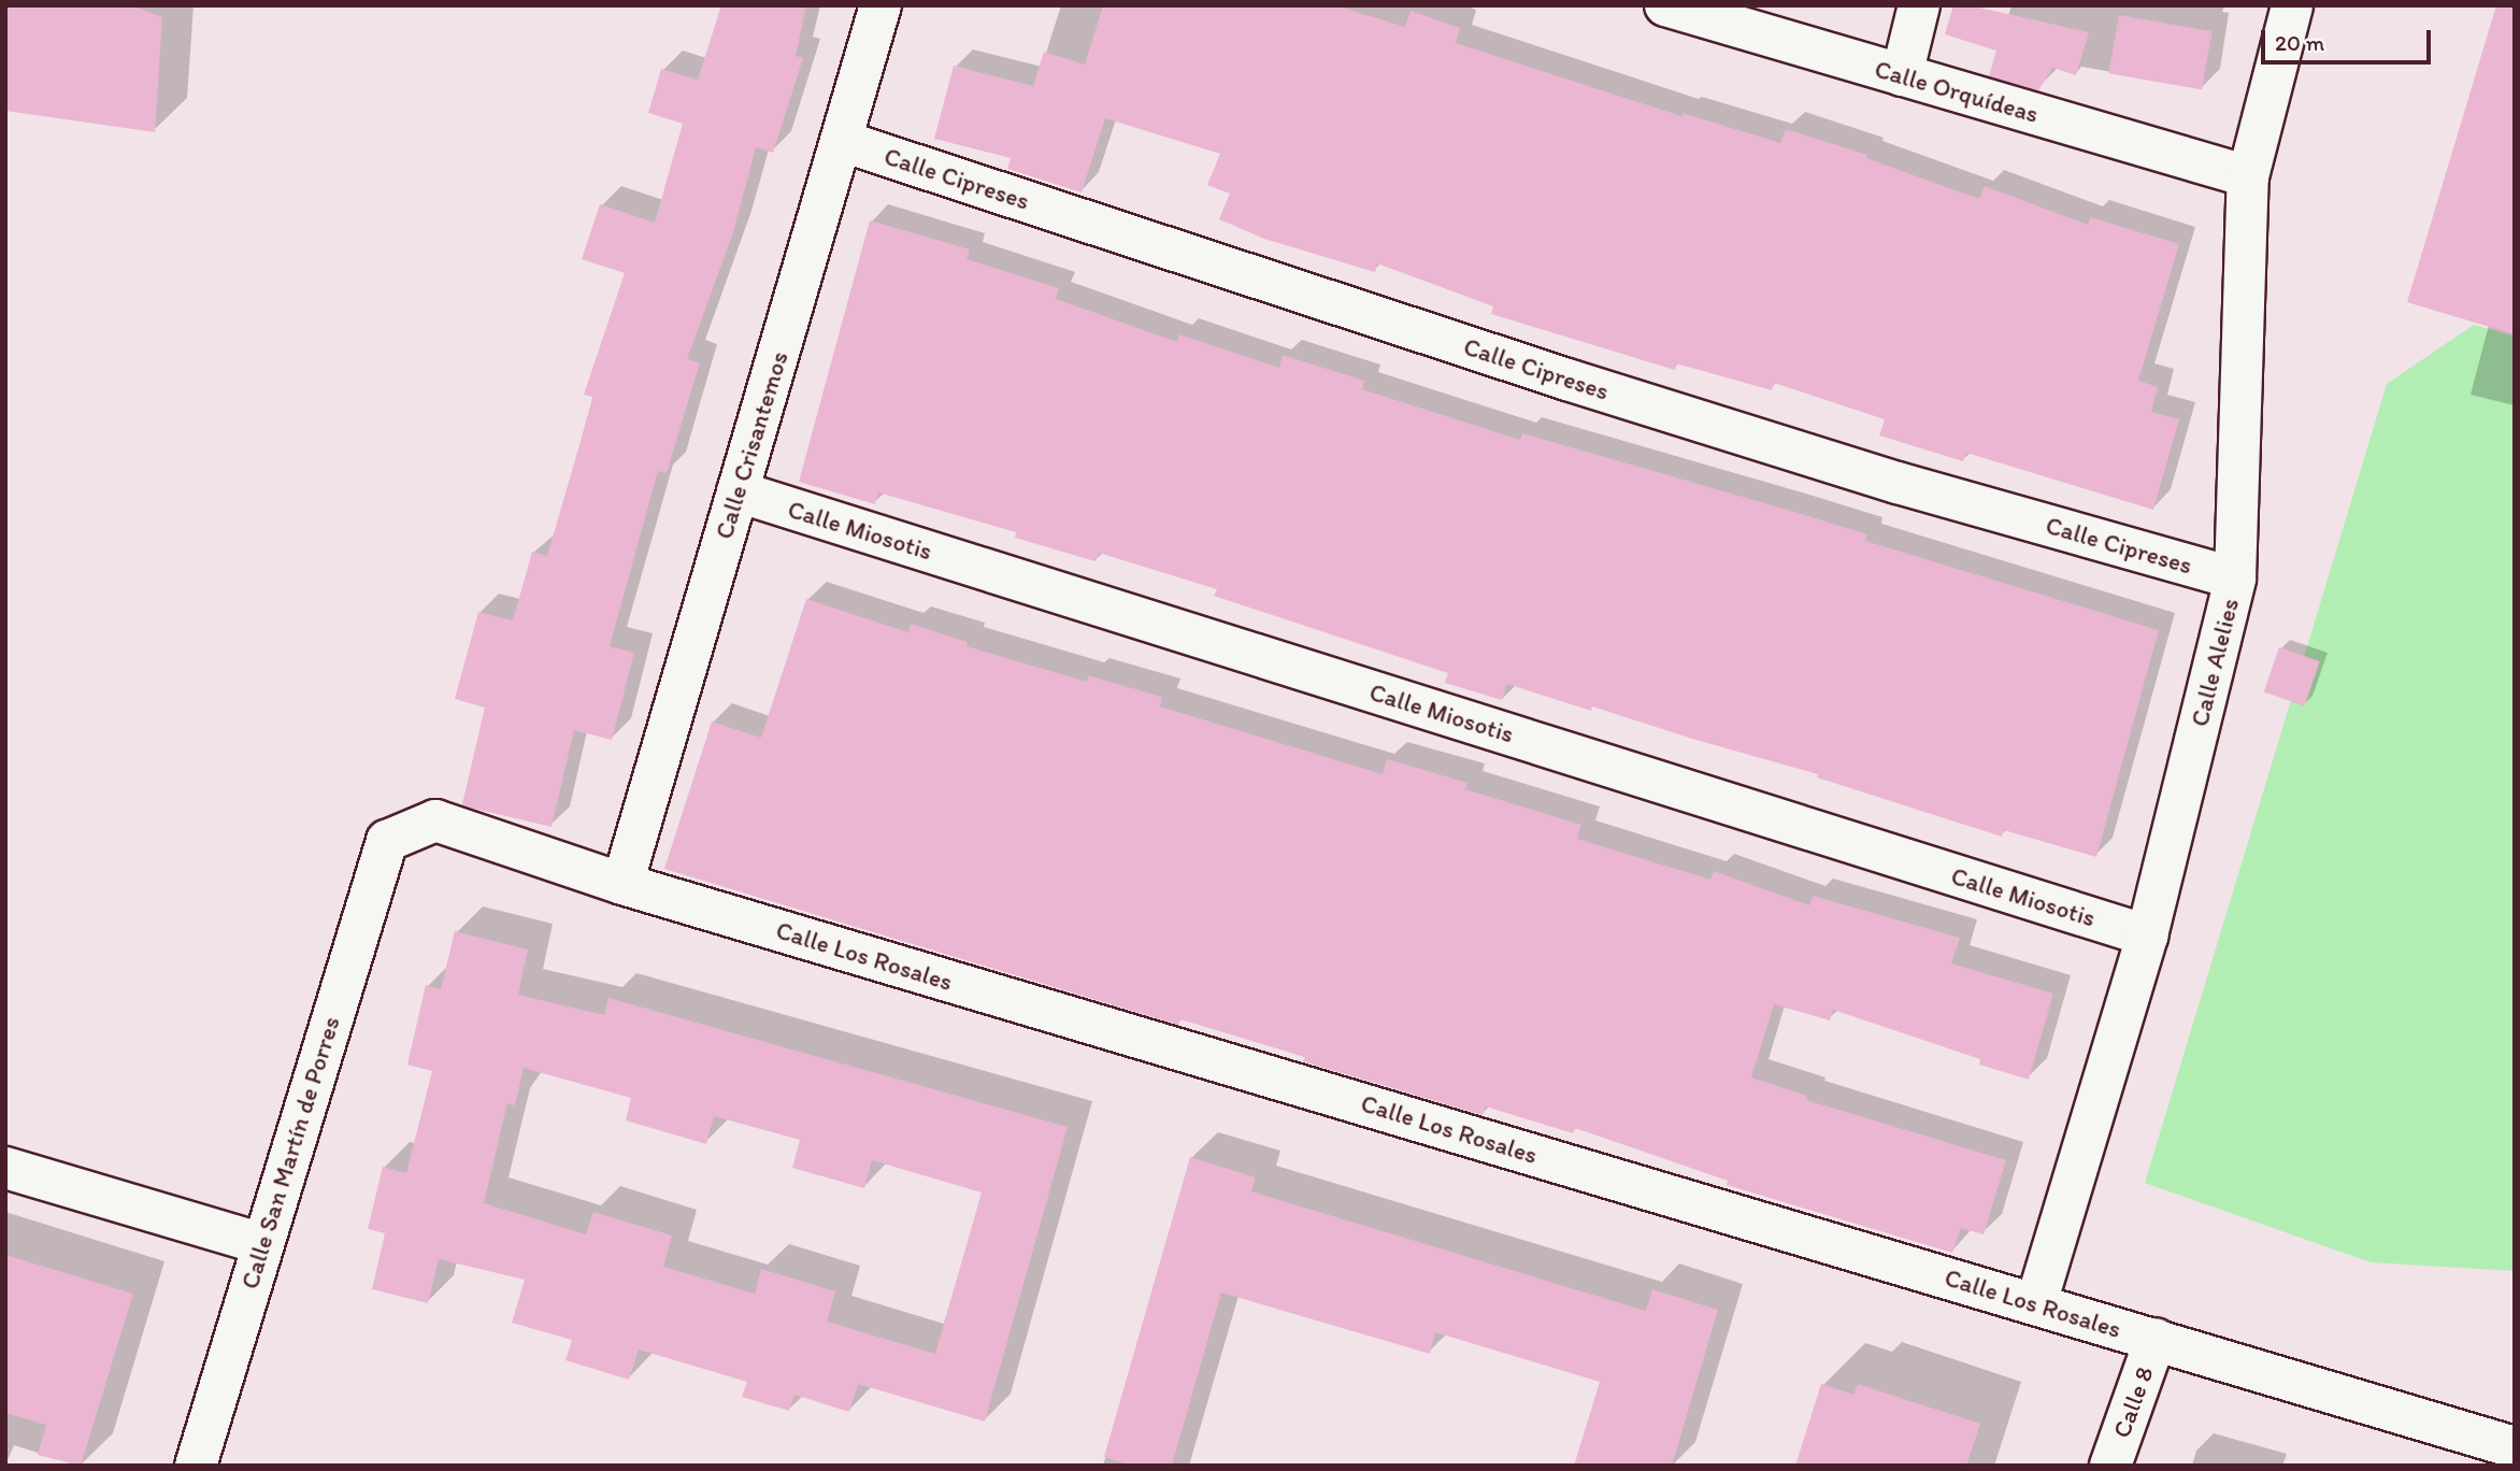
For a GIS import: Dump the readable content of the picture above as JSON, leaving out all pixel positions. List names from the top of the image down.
{
  "streets": {
    "street": [
      "Calle Orquídeas",
      "Calle Cipreses",
      "Calle Crisantemos",
      "Calle Miosotis",
      "Calle Alelies",
      "Calle Los Rosales",
      "Calle San Martín de Porres",
      "Calle 8"
    ]
  },
  "crossings": [
    ["Calle Orquídeas", "Calle Alelies"],
    ["Calle Cipreses", "Calle Crisantemos"],
    ["Calle Cipreses", "Calle Alelies"],
    ["Calle Crisantemos", "Calle Miosotis"],
    ["Calle Crisantemos", "Calle Los Rosales"],
    ["Calle Miosotis", "Calle Alelies"],
    ["Calle Alelies", "Calle Los Rosales"],
    ["Calle Los Rosales", "Calle San Martín de Porres"],
    ["Calle Los Rosales", "Calle 8"]
  ],
  "scale_bar": "20 m"
}
